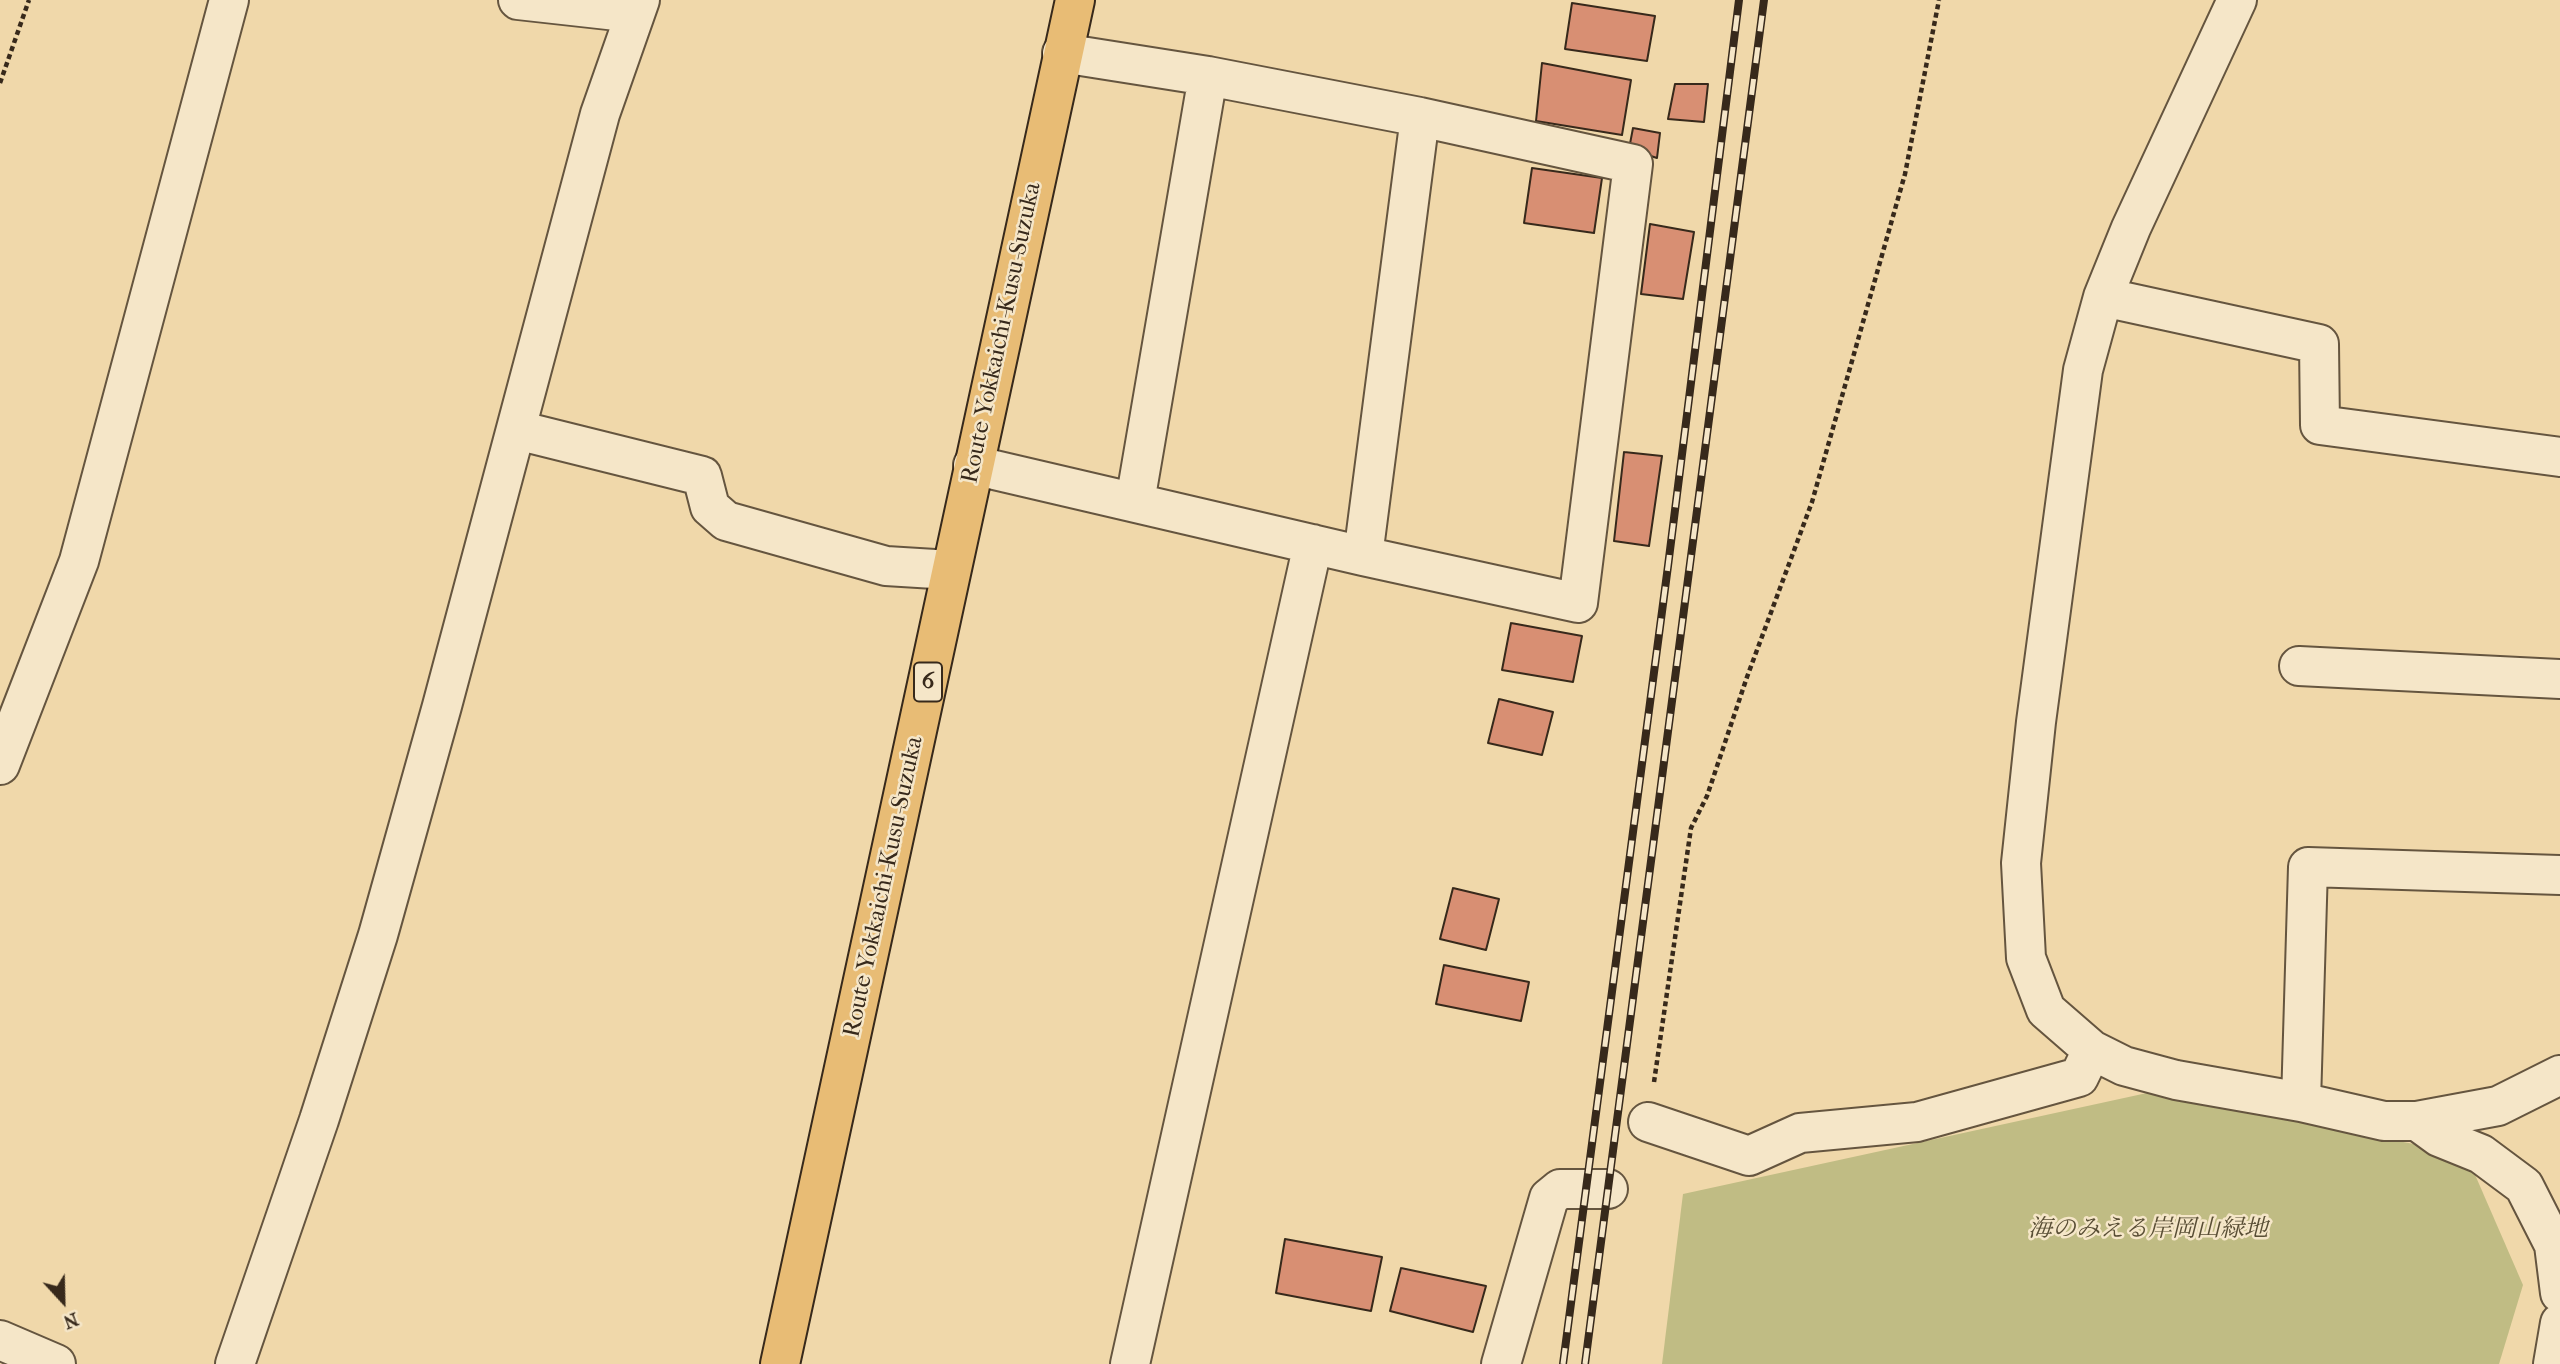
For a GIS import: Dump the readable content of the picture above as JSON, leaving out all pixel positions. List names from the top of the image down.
{
  "streets": {
    "main road": ["Route Yokkaichi-Kusu-Suzuka", "6"]
  },
  "parks": ["海のみえる岸岡山緑地"],
  "north": "bottom"
}
